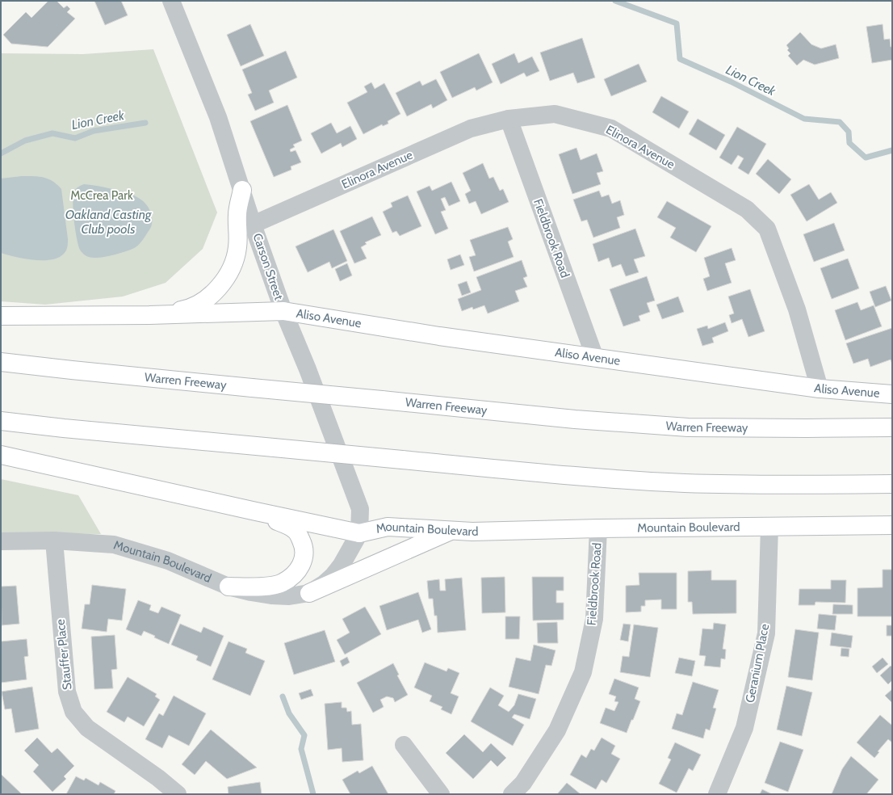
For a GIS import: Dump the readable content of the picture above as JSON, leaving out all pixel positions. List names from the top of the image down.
{
  "streets": {
    "main road": ["Aliso Avenue", "Warren Freeway", "Mountain Boulevard"],
    "street": [
      "Elinora Avenue",
      "Fieldbrook Road",
      "Carson Street",
      "Stauffer Place",
      "Geranium Place"
    ]
  },
  "crossings": [
    ["Elinora Avenue", "Fieldbrook Road"],
    ["Elinora Avenue", "Carson Street"],
    ["Elinora Avenue", "Aliso Avenue"],
    ["Fieldbrook Road", "Aliso Avenue"],
    ["Fieldbrook Road", "Mountain Boulevard"],
    ["Carson Street", "Aliso Avenue"],
    ["Carson Street", "Mountain Boulevard"],
    ["Mountain Boulevard", "Stauffer Place"],
    ["Mountain Boulevard", "Geranium Place"]
  ],
  "water": ["Lion Creek", "Oakland Casting Club pools"],
  "parks": ["McCrea Park"]
}
